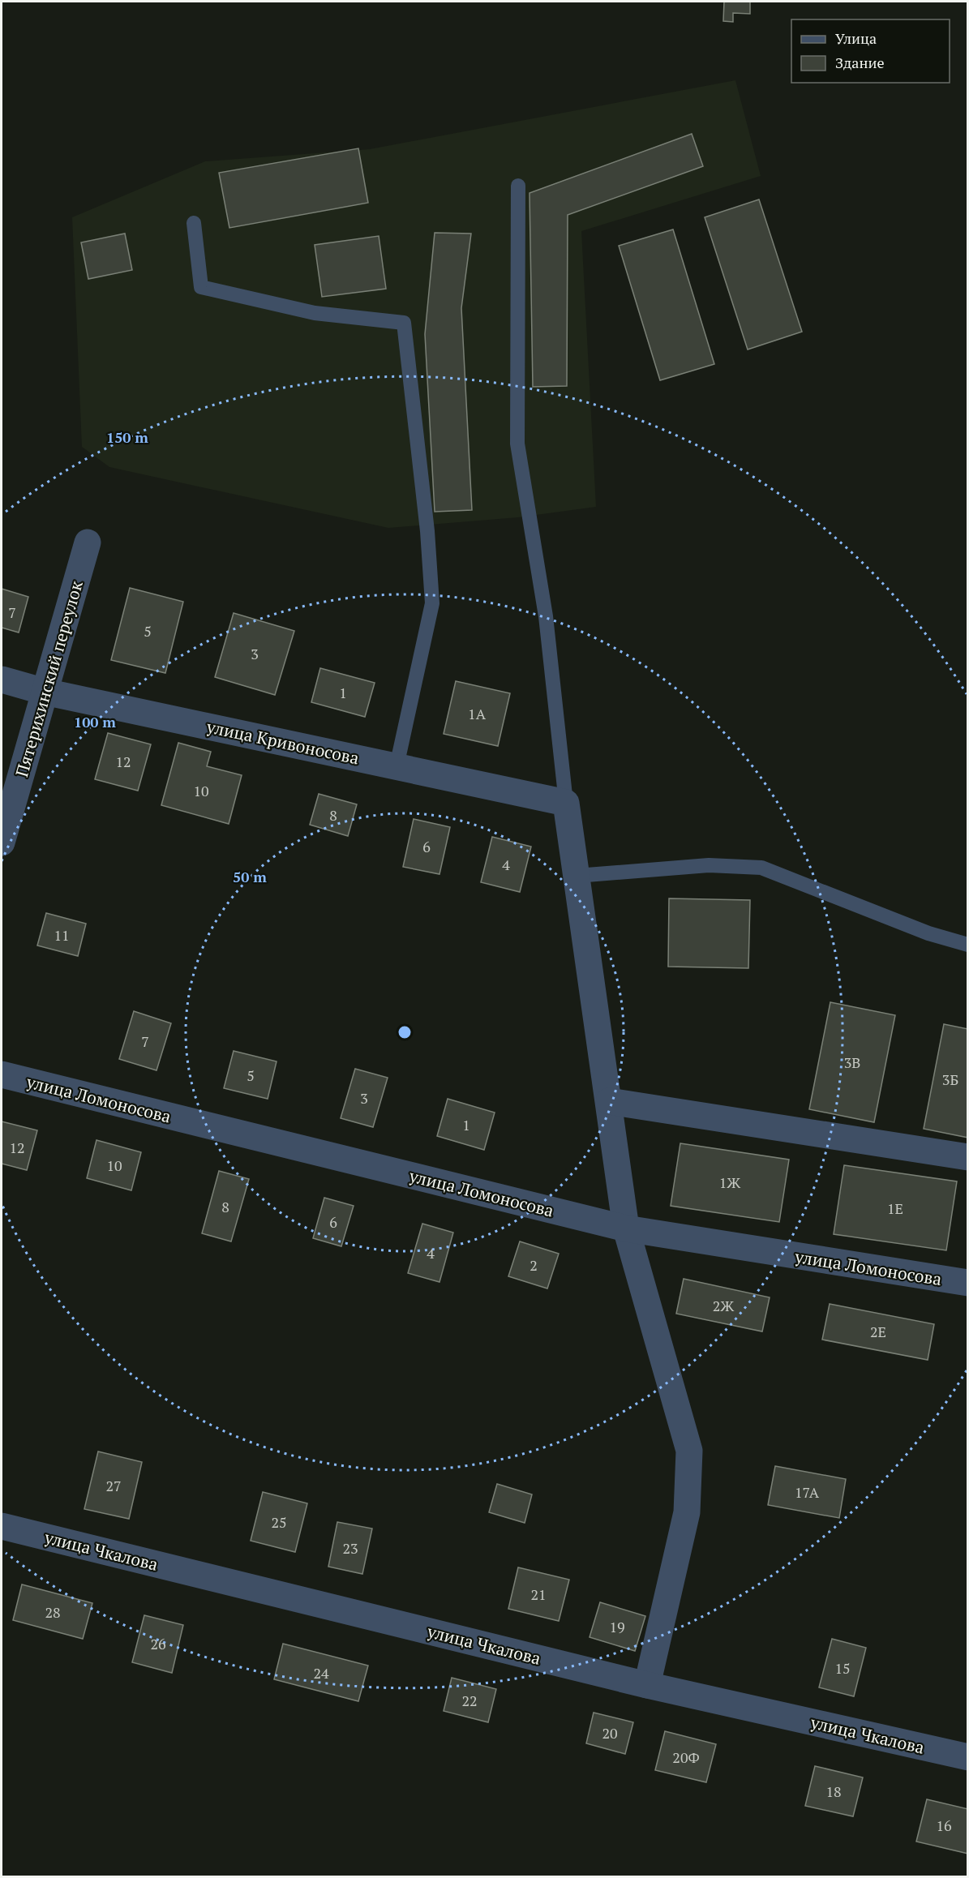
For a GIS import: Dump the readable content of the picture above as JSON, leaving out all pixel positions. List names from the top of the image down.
{
  "streets": {
    "street": [
      "Пятерихинский переулок",
      "улица Кривоносова",
      "улица Ломоносова",
      "улица Чкалова"
    ]
  },
  "crossings": [
    ["Пятерихинский переулок", "улица Кривоносова"]
  ],
  "house_numbers": [
    "7",
    "5",
    "3",
    "1",
    "1А",
    "12",
    "10",
    "8",
    "6",
    "4",
    "11",
    "7",
    "3В",
    "5",
    "3Б",
    "3",
    "1",
    "12",
    "10",
    "1Ж",
    "8",
    "1Е",
    "6",
    "4",
    "2",
    "2Ж",
    "2Е",
    "27",
    "17А",
    "25",
    "23",
    "21",
    "28",
    "19",
    "26",
    "15",
    "24",
    "22",
    "20",
    "20Ф",
    "18",
    "16"
  ],
  "legend": ["Улица", "Здание"],
  "rings": ["150 m", "100 m", "50 m"]
}
